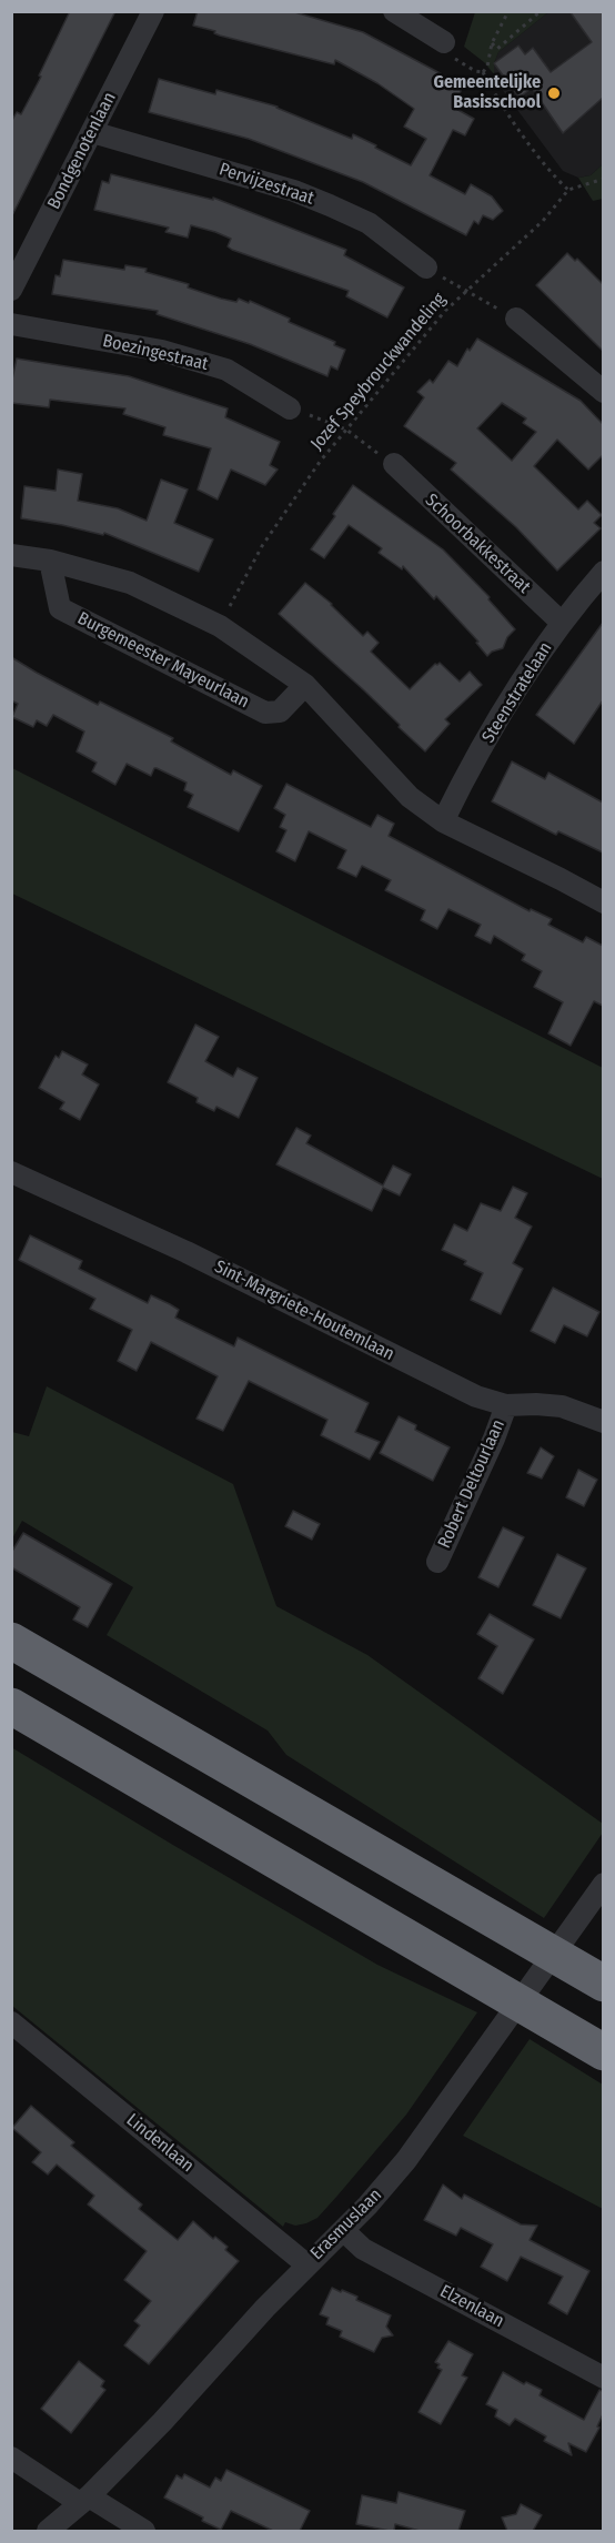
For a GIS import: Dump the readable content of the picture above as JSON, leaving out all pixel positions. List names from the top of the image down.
{
  "streets": {
    "street": [
      "Bondgenotenlaan",
      "Pervijzestraat",
      "Boezingestraat",
      "Schoorbakkestraat",
      "Burgemeester Mayeurlaan",
      "Steenstratelaan",
      "Sint-Margriete-Houtemlaan",
      "Robert Deltourlaan",
      "Lindenlaan",
      "Erasmuslaan",
      "Elzenlaan"
    ],
    "path": ["Jozef Speybrouckwandeling"]
  },
  "crossings": [
    ["Bondgenotenlaan", "Pervijzestraat"],
    ["Schoorbakkestraat", "Steenstratelaan"],
    ["Sint-Margriete-Houtemlaan", "Robert Deltourlaan"],
    ["Lindenlaan", "Erasmuslaan"],
    ["Erasmuslaan", "Elzenlaan"]
  ],
  "places": ["Gemeentelijke Basisschool"]
}
